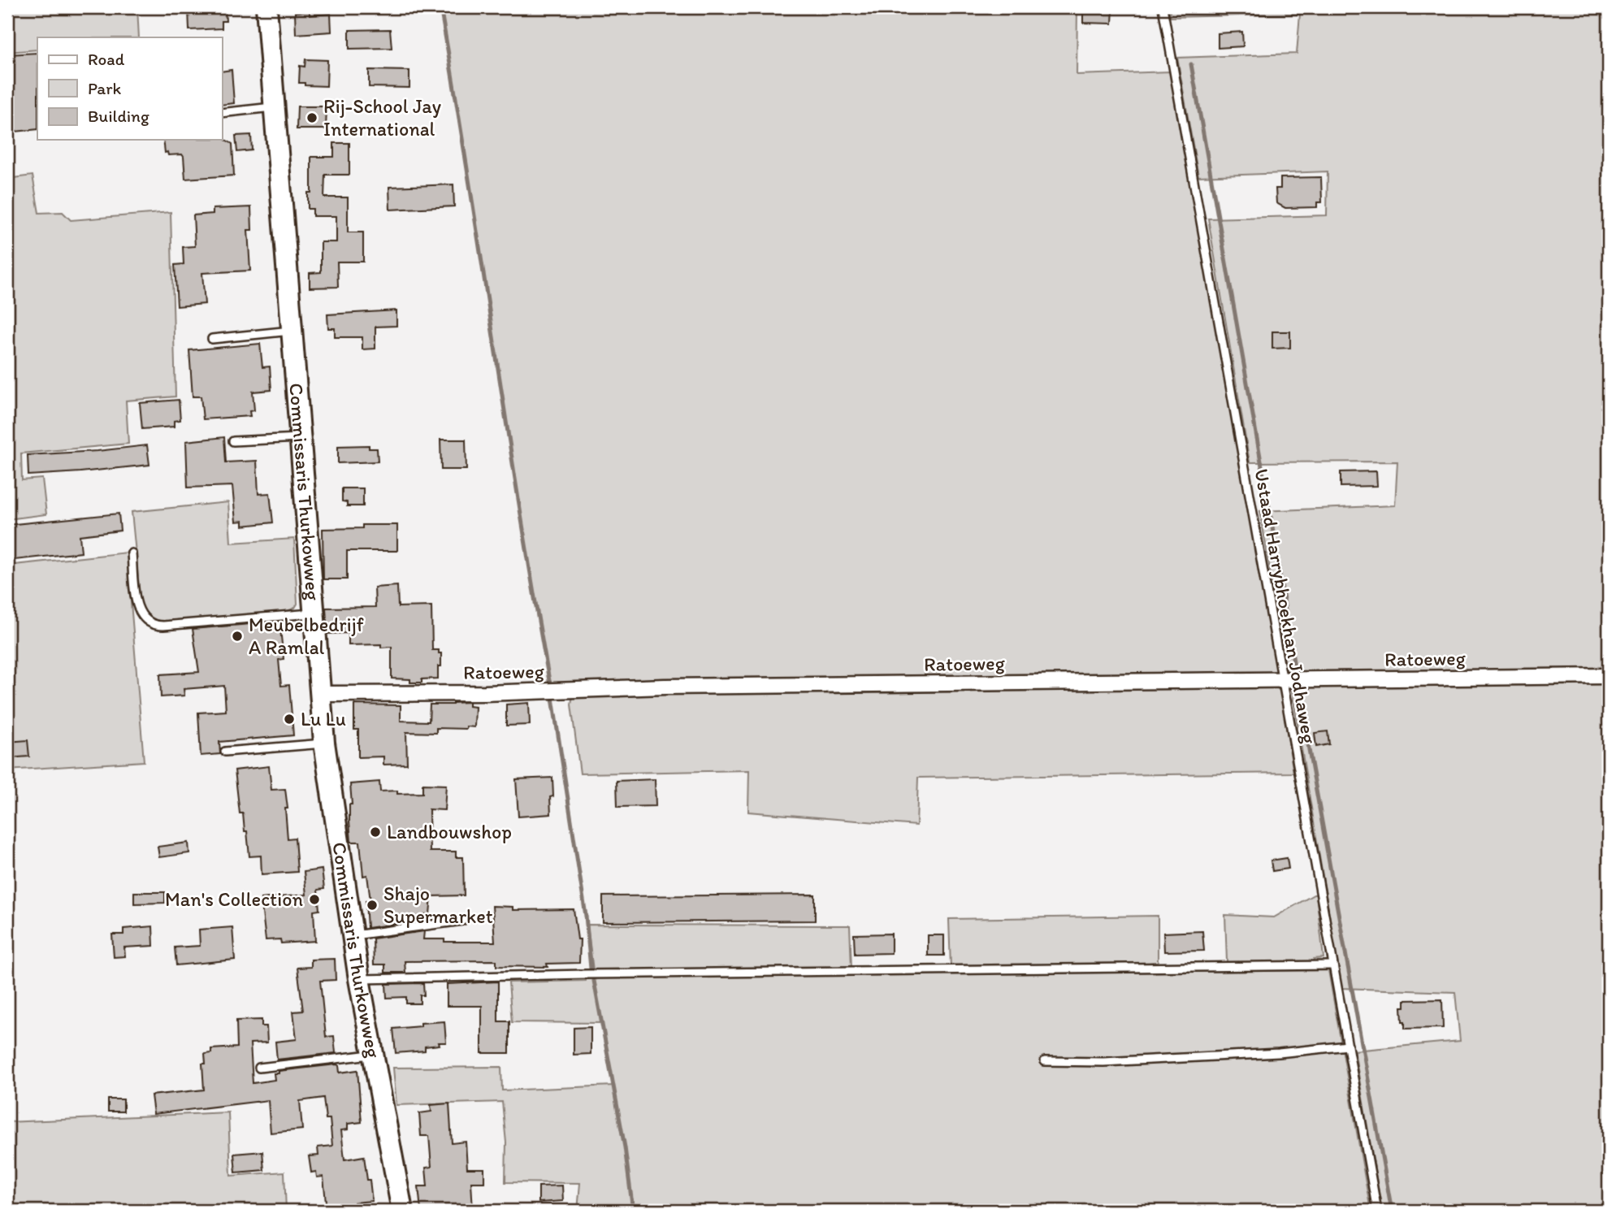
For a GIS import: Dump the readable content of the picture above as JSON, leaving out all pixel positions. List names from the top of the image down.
{
  "streets": {
    "main road": ["Commissaris Thurkowweg"],
    "street": ["Ratoeweg"],
    "lane": ["Ustaad Harrybhoekhan Jodhaweg"]
  },
  "crossings": [
    ["Commissaris Thurkowweg", "Ratoeweg"],
    ["Ustaad Harrybhoekhan Jodhaweg", "Ratoeweg"]
  ],
  "places": [
    "Rij-School Jay International",
    "Meubelbedrijf A Ramlal",
    "Lu Lu",
    "Landbouwshop",
    "Man's Collection",
    "Shajo Supermarket"
  ],
  "legend": ["Road", "Park", "Building"]
}
